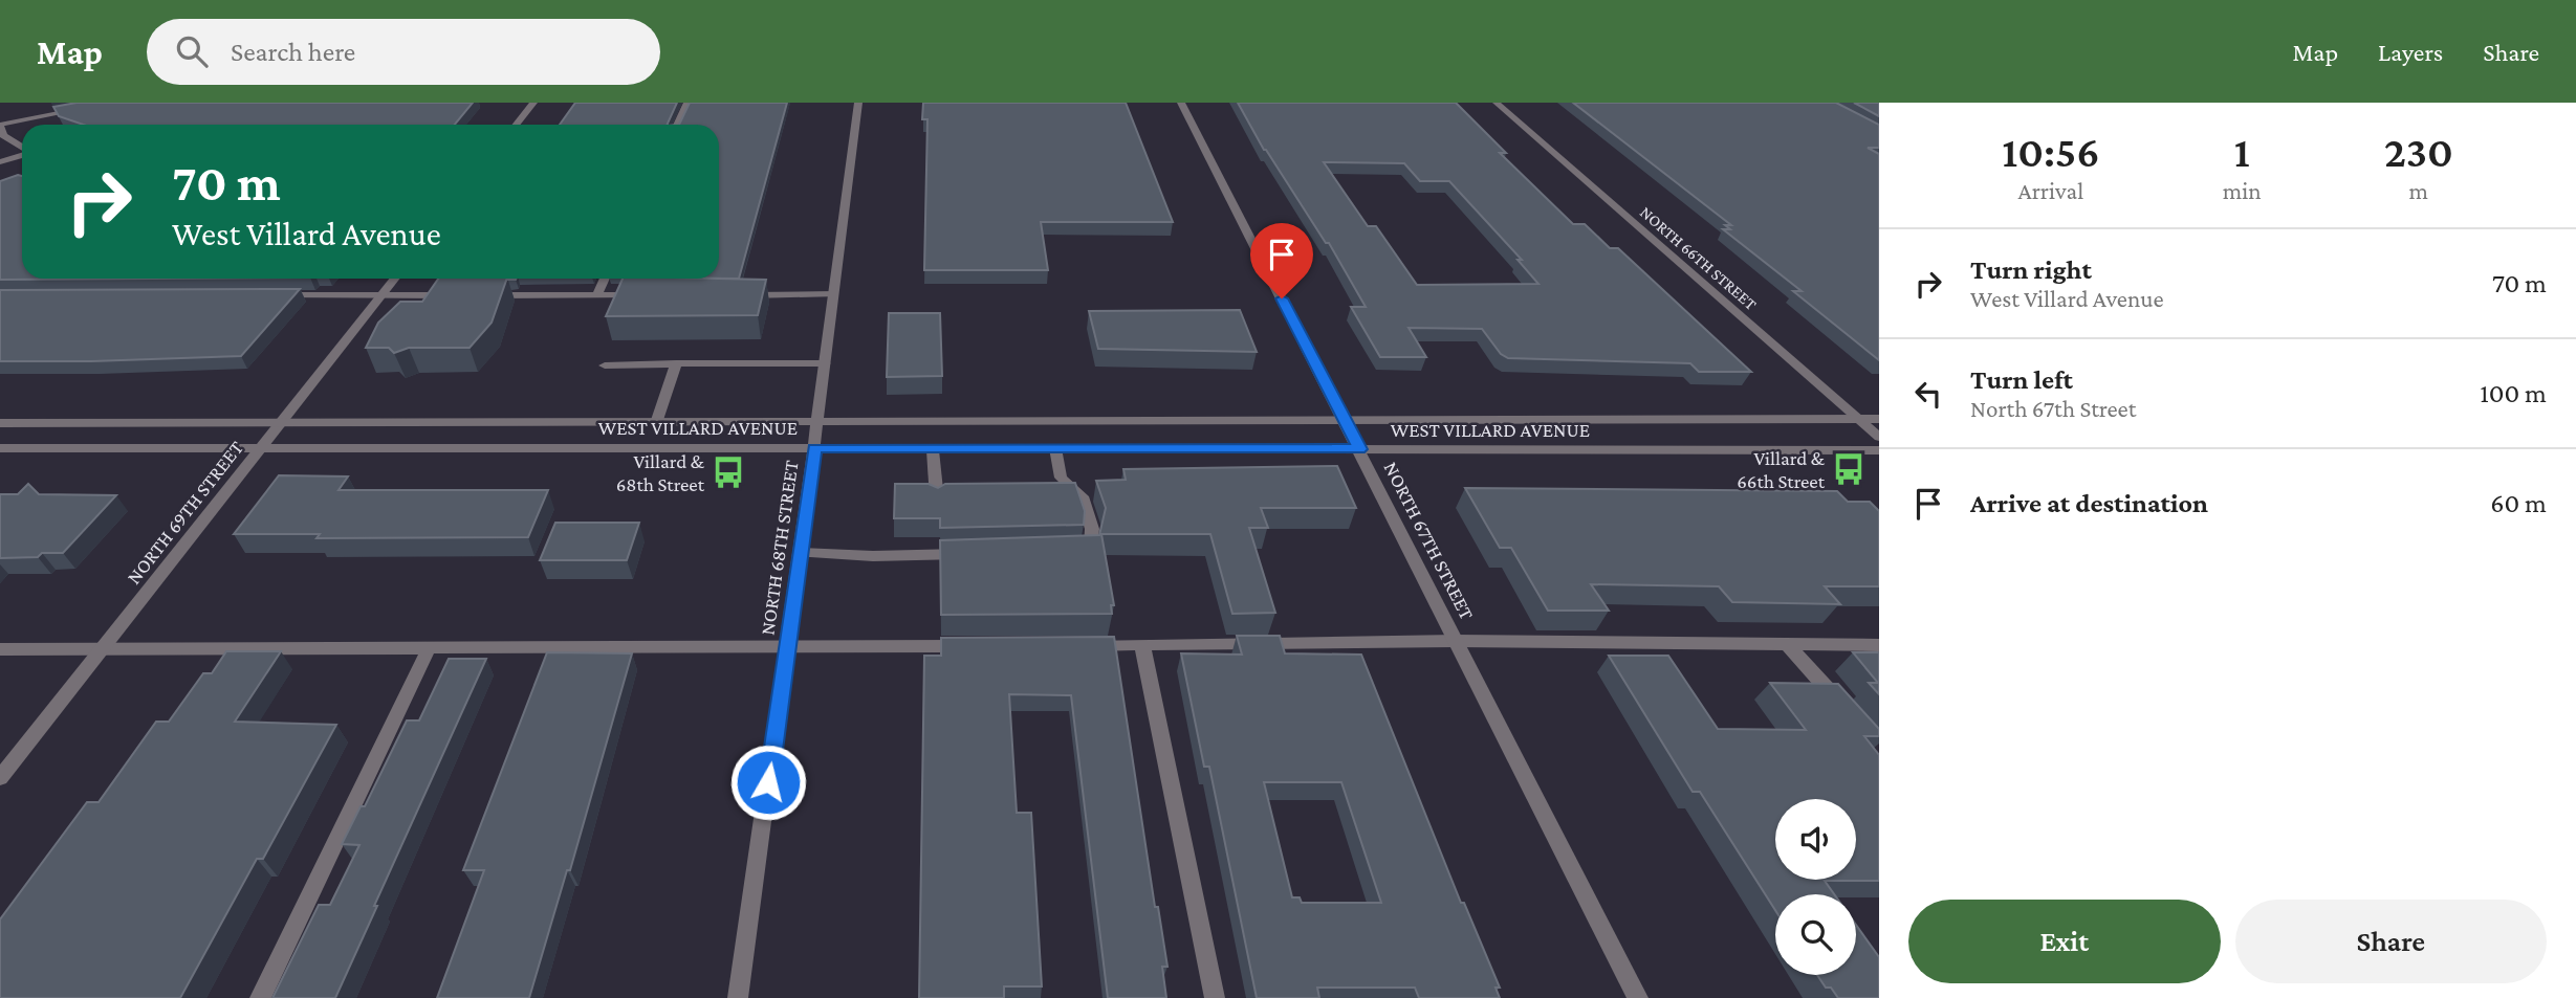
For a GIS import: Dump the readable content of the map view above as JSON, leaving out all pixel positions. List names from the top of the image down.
{
  "streets": {
    "street": [
      "NORTH 66TH STREET",
      "WEST VILLARD AVENUE",
      "NORTH 69TH STREET",
      "NORTH 67TH STREET",
      "NORTH 68TH STREET"
    ]
  },
  "crossings": [
    ["NORTH 66TH STREET", "WEST VILLARD AVENUE"],
    ["WEST VILLARD AVENUE", "NORTH 69TH STREET"],
    ["WEST VILLARD AVENUE", "NORTH 67TH STREET"],
    ["WEST VILLARD AVENUE", "NORTH 68TH STREET"]
  ],
  "places": {
    "bus stop": ["Villard & 66th Street", "Villard & 68th Street"]
  },
  "page": {
    "header": "Map",
    "search": "Search here",
    "nav": ["Map", "Layers", "Share"],
    "eta": [
      "10:56",
      "Arrival",
      "1",
      "min",
      "230",
      "m"
    ],
    "turn": ["70 m", "West Villard Avenue"],
    "list": [
      {
        "name": "Turn right",
        "note": "West Villard Avenue",
        "value": "70 m"
      },
      {
        "name": "Turn left",
        "note": "North 67th Street",
        "value": "100 m"
      },
      {
        "name": "Arrive at destination",
        "value": "60 m"
      }
    ],
    "buttons": ["Exit", "Share"]
  }
}
